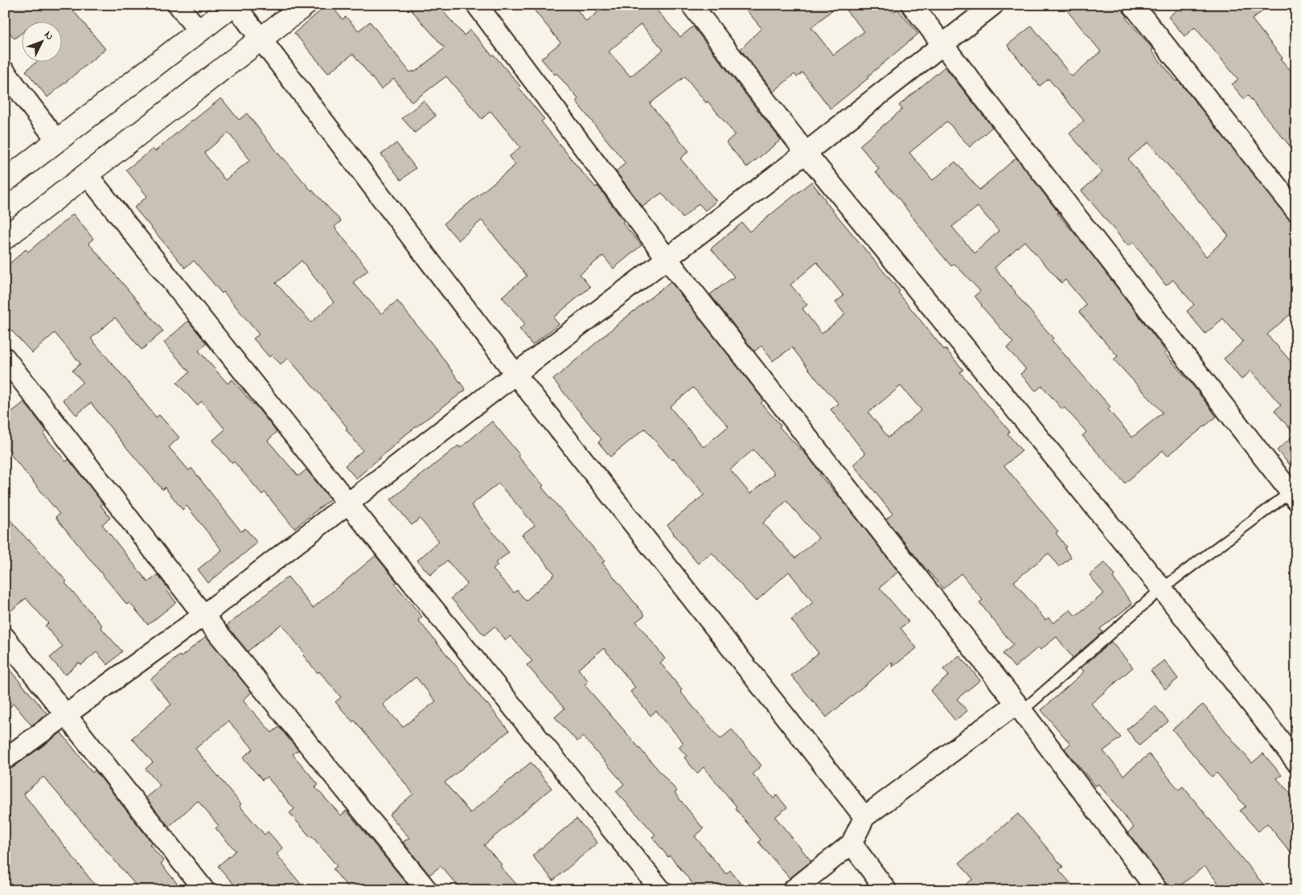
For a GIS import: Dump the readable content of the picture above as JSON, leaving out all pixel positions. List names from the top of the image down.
{
  "north": "top right"
}
